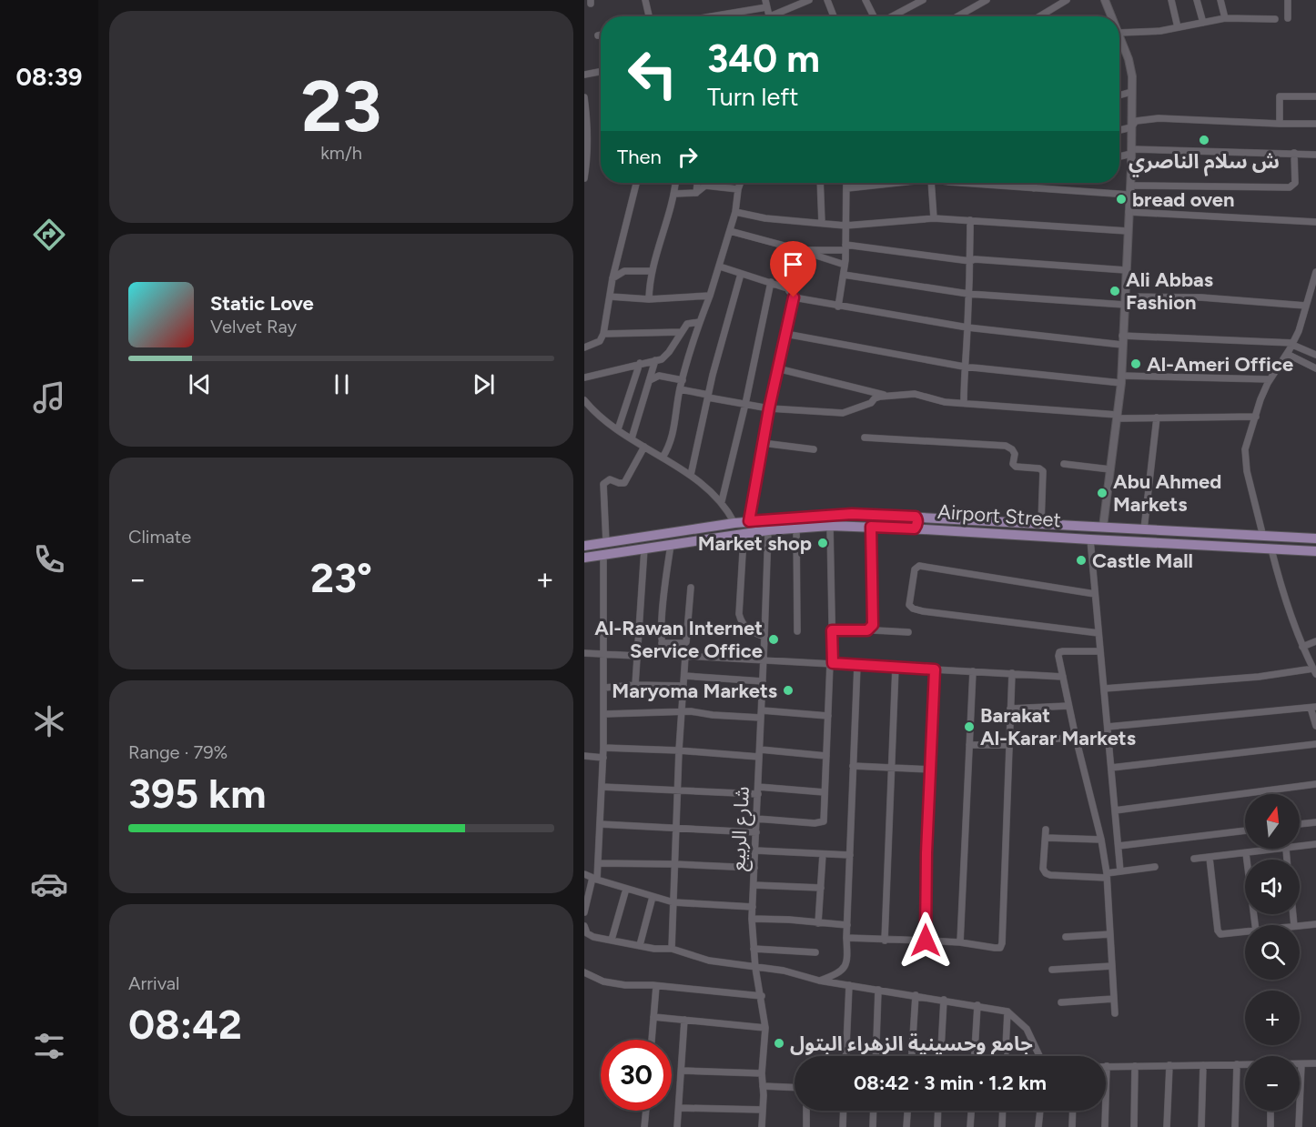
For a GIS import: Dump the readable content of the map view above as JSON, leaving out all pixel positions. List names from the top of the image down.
{
  "streets": {
    "main road": ["Airport Street"],
    "street": ["شارع الربيع"]
  },
  "crossings": [
    ["Airport Street", "شارع الربيع"]
  ],
  "places": [
    "ش سلام الناصري",
    "bread oven",
    "Ali Abbas Fashion",
    "Al-Ameri Office",
    "Abu Ahmed Markets",
    "Market shop",
    "Castle Mall",
    "Al-Rawan Internet Service Office",
    "Maryoma Markets",
    "Barakat Al-Karar Markets",
    "جامع وحسينية الزهراء البتول"
  ],
  "north": "top",
  "page": {
    "tabs": "08:39",
    "tile": [
      ["23", "km/h"],
      "Climate",
      ["Range · 79%", "395 km"],
      ["Arrival", "08:42"]
    ],
    "turn": ["340 m", "Turn left"],
    "then": "Then",
    "song": ["Static Love", "Velvet Ray"],
    "heat": ["−", "23°", "+"],
    "map_buttons": ["+", "−"],
    "limit": "30",
    "trip": "08:42 · 3 min · 1.2 km"
  }
}
